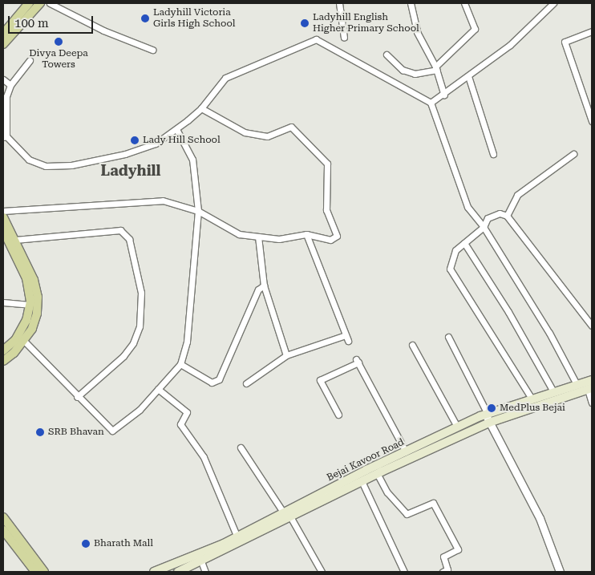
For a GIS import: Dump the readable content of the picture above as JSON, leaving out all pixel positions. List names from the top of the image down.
{
  "streets": {
    "main road": ["Bejai Kavoor Road"]
  },
  "districts": ["Ladyhill"],
  "places": [
    "Ladyhill Victoria Girls High School",
    "Ladyhill English Higher Primary School",
    "Divya Deepa Towers",
    "Lady Hill School",
    "MedPlus Bejai",
    "SRB Bhavan",
    "Bharath Mall"
  ],
  "scale_bar": "100 m"
}
